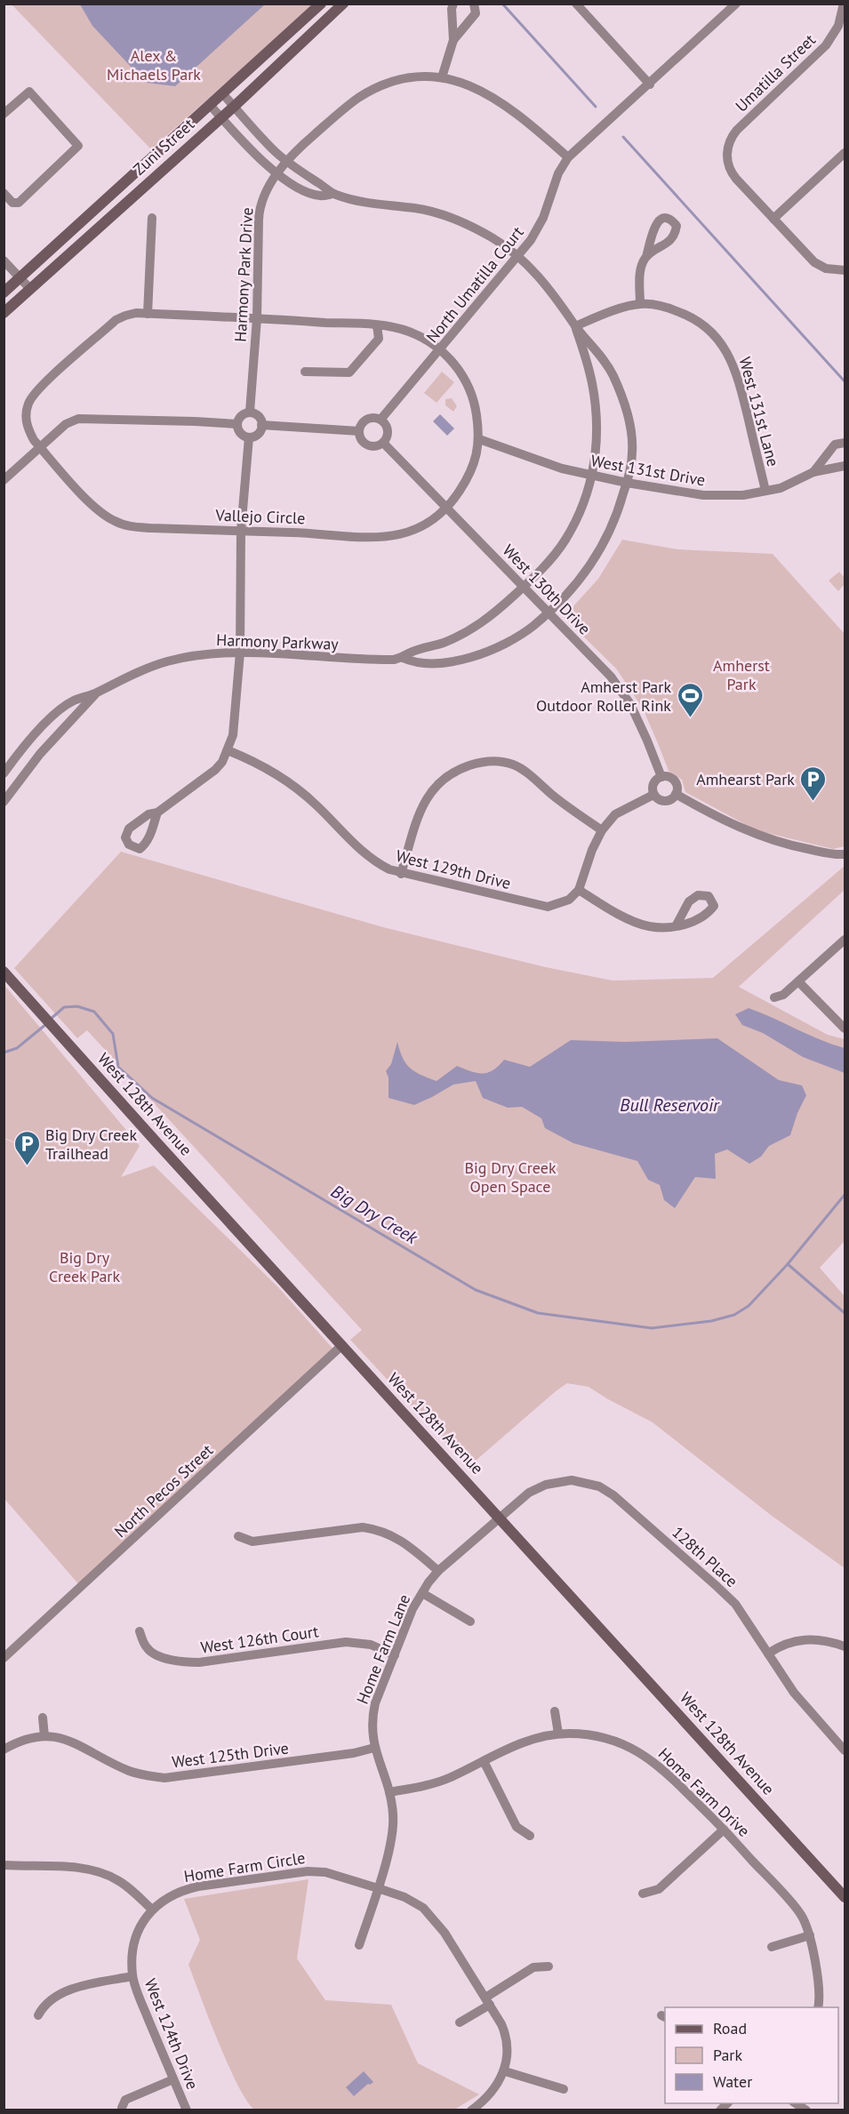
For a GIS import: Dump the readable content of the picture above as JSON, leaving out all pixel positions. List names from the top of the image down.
{
  "streets": {
    "main road": ["Zuni Street", "West 128th Avenue"],
    "street": [
      "Umatilla Street",
      "Harmony Park Drive",
      "North Umatilla Court",
      "West 131st Lane",
      "West 131st Drive",
      "Vallejo Circle",
      "West 130th Drive",
      "Harmony Parkway",
      "West 129th Drive",
      "North Pecos Street",
      "128th Place",
      "West 126th Court",
      "Home Farm Lane",
      "West 125th Drive",
      "Home Farm Drive",
      "Home Farm Circle",
      "West 124th Drive"
    ]
  },
  "crossings": [
    ["Zuni Street", "Harmony Parkway"],
    ["Harmony Park Drive", "North Umatilla Court"],
    ["Harmony Park Drive", "Vallejo Circle"],
    ["Harmony Park Drive", "Harmony Parkway"],
    ["North Umatilla Court", "Vallejo Circle"],
    ["North Umatilla Court", "West 130th Drive"],
    ["North Umatilla Court", "Harmony Parkway"],
    ["West 131st Lane", "West 131st Drive"],
    ["West 131st Lane", "Harmony Parkway"],
    ["West 131st Drive", "Vallejo Circle"],
    ["West 131st Drive", "Harmony Parkway"],
    ["Vallejo Circle", "West 130th Drive"],
    ["West 130th Drive", "Harmony Parkway"],
    ["West 128th Avenue", "North Pecos Street"],
    ["West 128th Avenue", "128th Place"],
    ["West 128th Avenue", "Home Farm Lane"],
    ["128th Place", "Home Farm Lane"],
    ["West 126th Court", "Home Farm Lane"],
    ["Home Farm Lane", "West 125th Drive"],
    ["Home Farm Lane", "Home Farm Drive"],
    ["Home Farm Lane", "Home Farm Circle"],
    ["Home Farm Circle", "West 124th Drive"]
  ],
  "water": ["Bull Reservoir", "Big Dry Creek"],
  "parks": [
    "Alex & Michaels Park",
    "Amherst Park",
    "Big Dry Creek Open Space",
    "Big Dry Creek Park"
  ],
  "places": {
    "sports": ["Amherst Park Outdoor Roller Rink"],
    "parking": ["Amhearst Park", "Big Dry Creek Trailhead"]
  },
  "legend": ["Road", "Park", "Water"]
}
